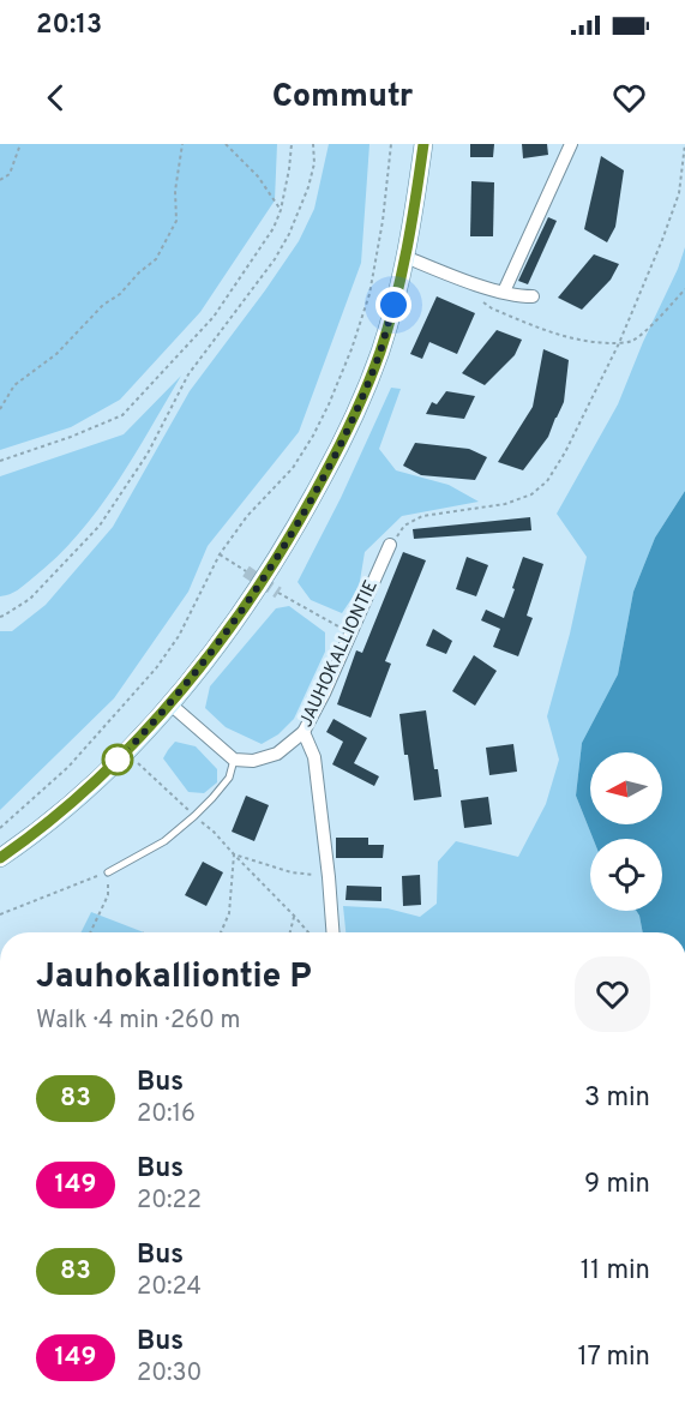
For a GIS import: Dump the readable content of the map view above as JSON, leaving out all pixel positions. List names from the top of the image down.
{
  "streets": {
    "street": ["JAUHOKALLIONTIE"]
  },
  "lines": ["bus line 83"],
  "north": "left",
  "page": {
    "status": "20:13",
    "header": "Commutr",
    "heading": ["Jauhokalliontie P", "Walk · 4 min · 260 m"],
    "list": [
      {
        "mark": "83",
        "name": "Bus",
        "note": "20:16",
        "value": "3 min"
      },
      {
        "mark": "149",
        "name": "Bus",
        "note": "20:22",
        "value": "9 min"
      },
      {
        "mark": "83",
        "name": "Bus",
        "note": "20:24",
        "value": "11 min"
      },
      {
        "mark": "149",
        "name": "Bus",
        "note": "20:30",
        "value": "17 min"
      }
    ]
  }
}
